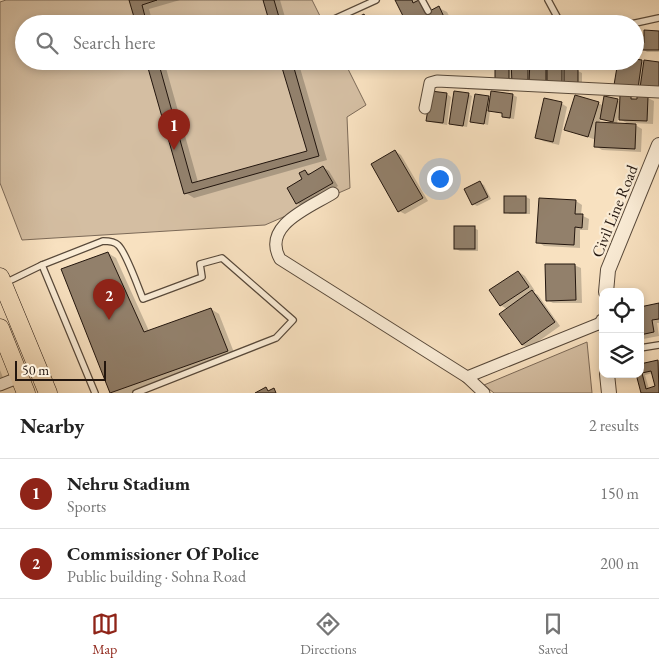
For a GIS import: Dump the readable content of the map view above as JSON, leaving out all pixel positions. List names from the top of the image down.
{
  "streets": {
    "street": ["Civil Line Road"]
  },
  "scale_bar": "50 m",
  "page": {
    "search": "Search here",
    "pins": ["1", "2"],
    "scale": "50 m",
    "heading": ["Nearby", "2 results"],
    "list": [
      {
        "mark": "1",
        "name": "Nehru Stadium",
        "note": "Sports",
        "value": "150 m"
      },
      {
        "mark": "2",
        "name": "Commissioner Of Police",
        "note": "Public building · Sohna Road",
        "value": "200 m"
      }
    ],
    "nav": ["Map", "Directions", "Saved"]
  }
}
